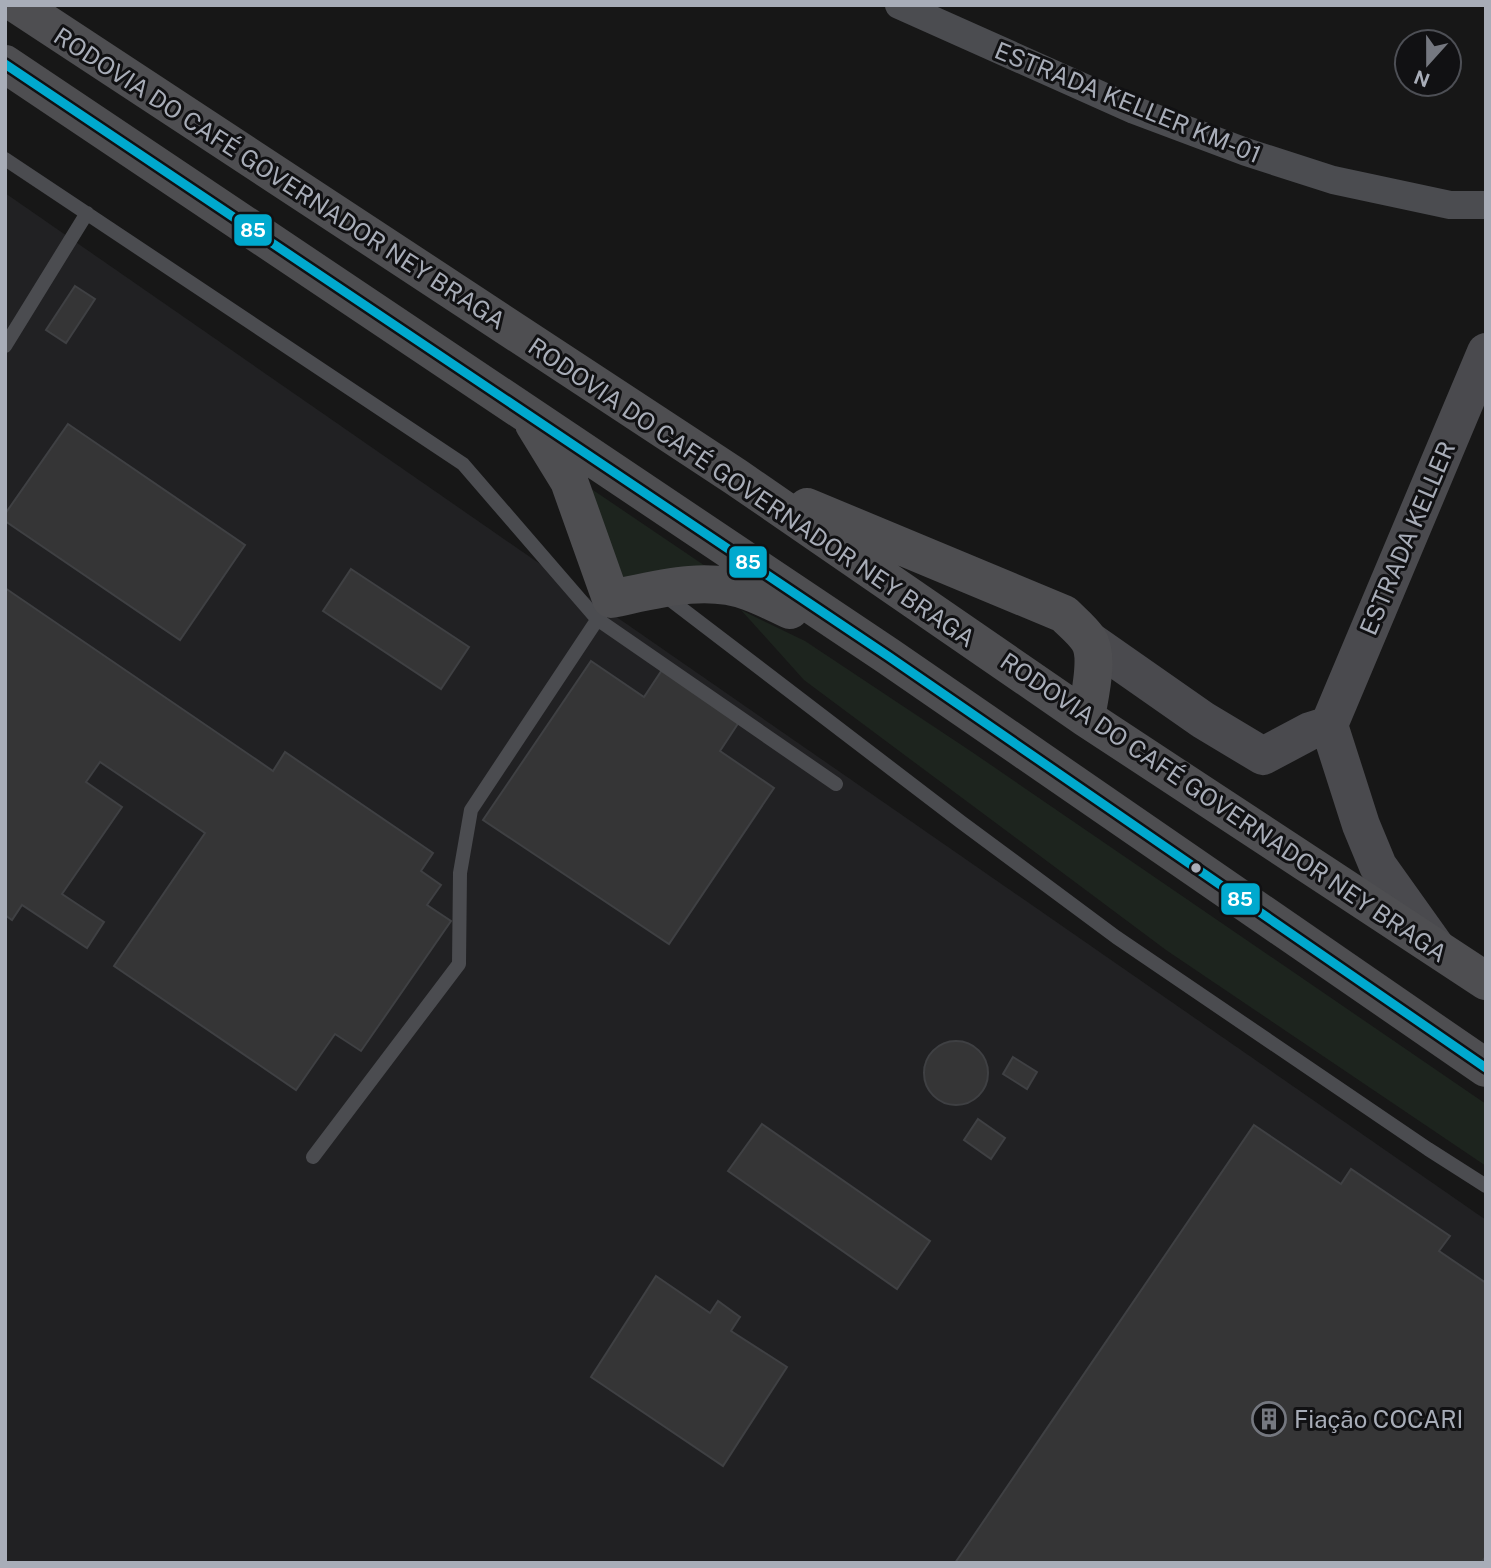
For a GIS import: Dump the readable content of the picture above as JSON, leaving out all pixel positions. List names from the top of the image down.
{
  "streets": {
    "highway": ["RODOVIA DO CAFÉ GOVERNADOR NEY BRAGA"],
    "street": ["ESTRADA KELLER KM-01", "ESTRADA KELLER"]
  },
  "places": {
    "building": ["Fiação COCARI"]
  },
  "lines": ["transit line 85"],
  "north": "bottom"
}
